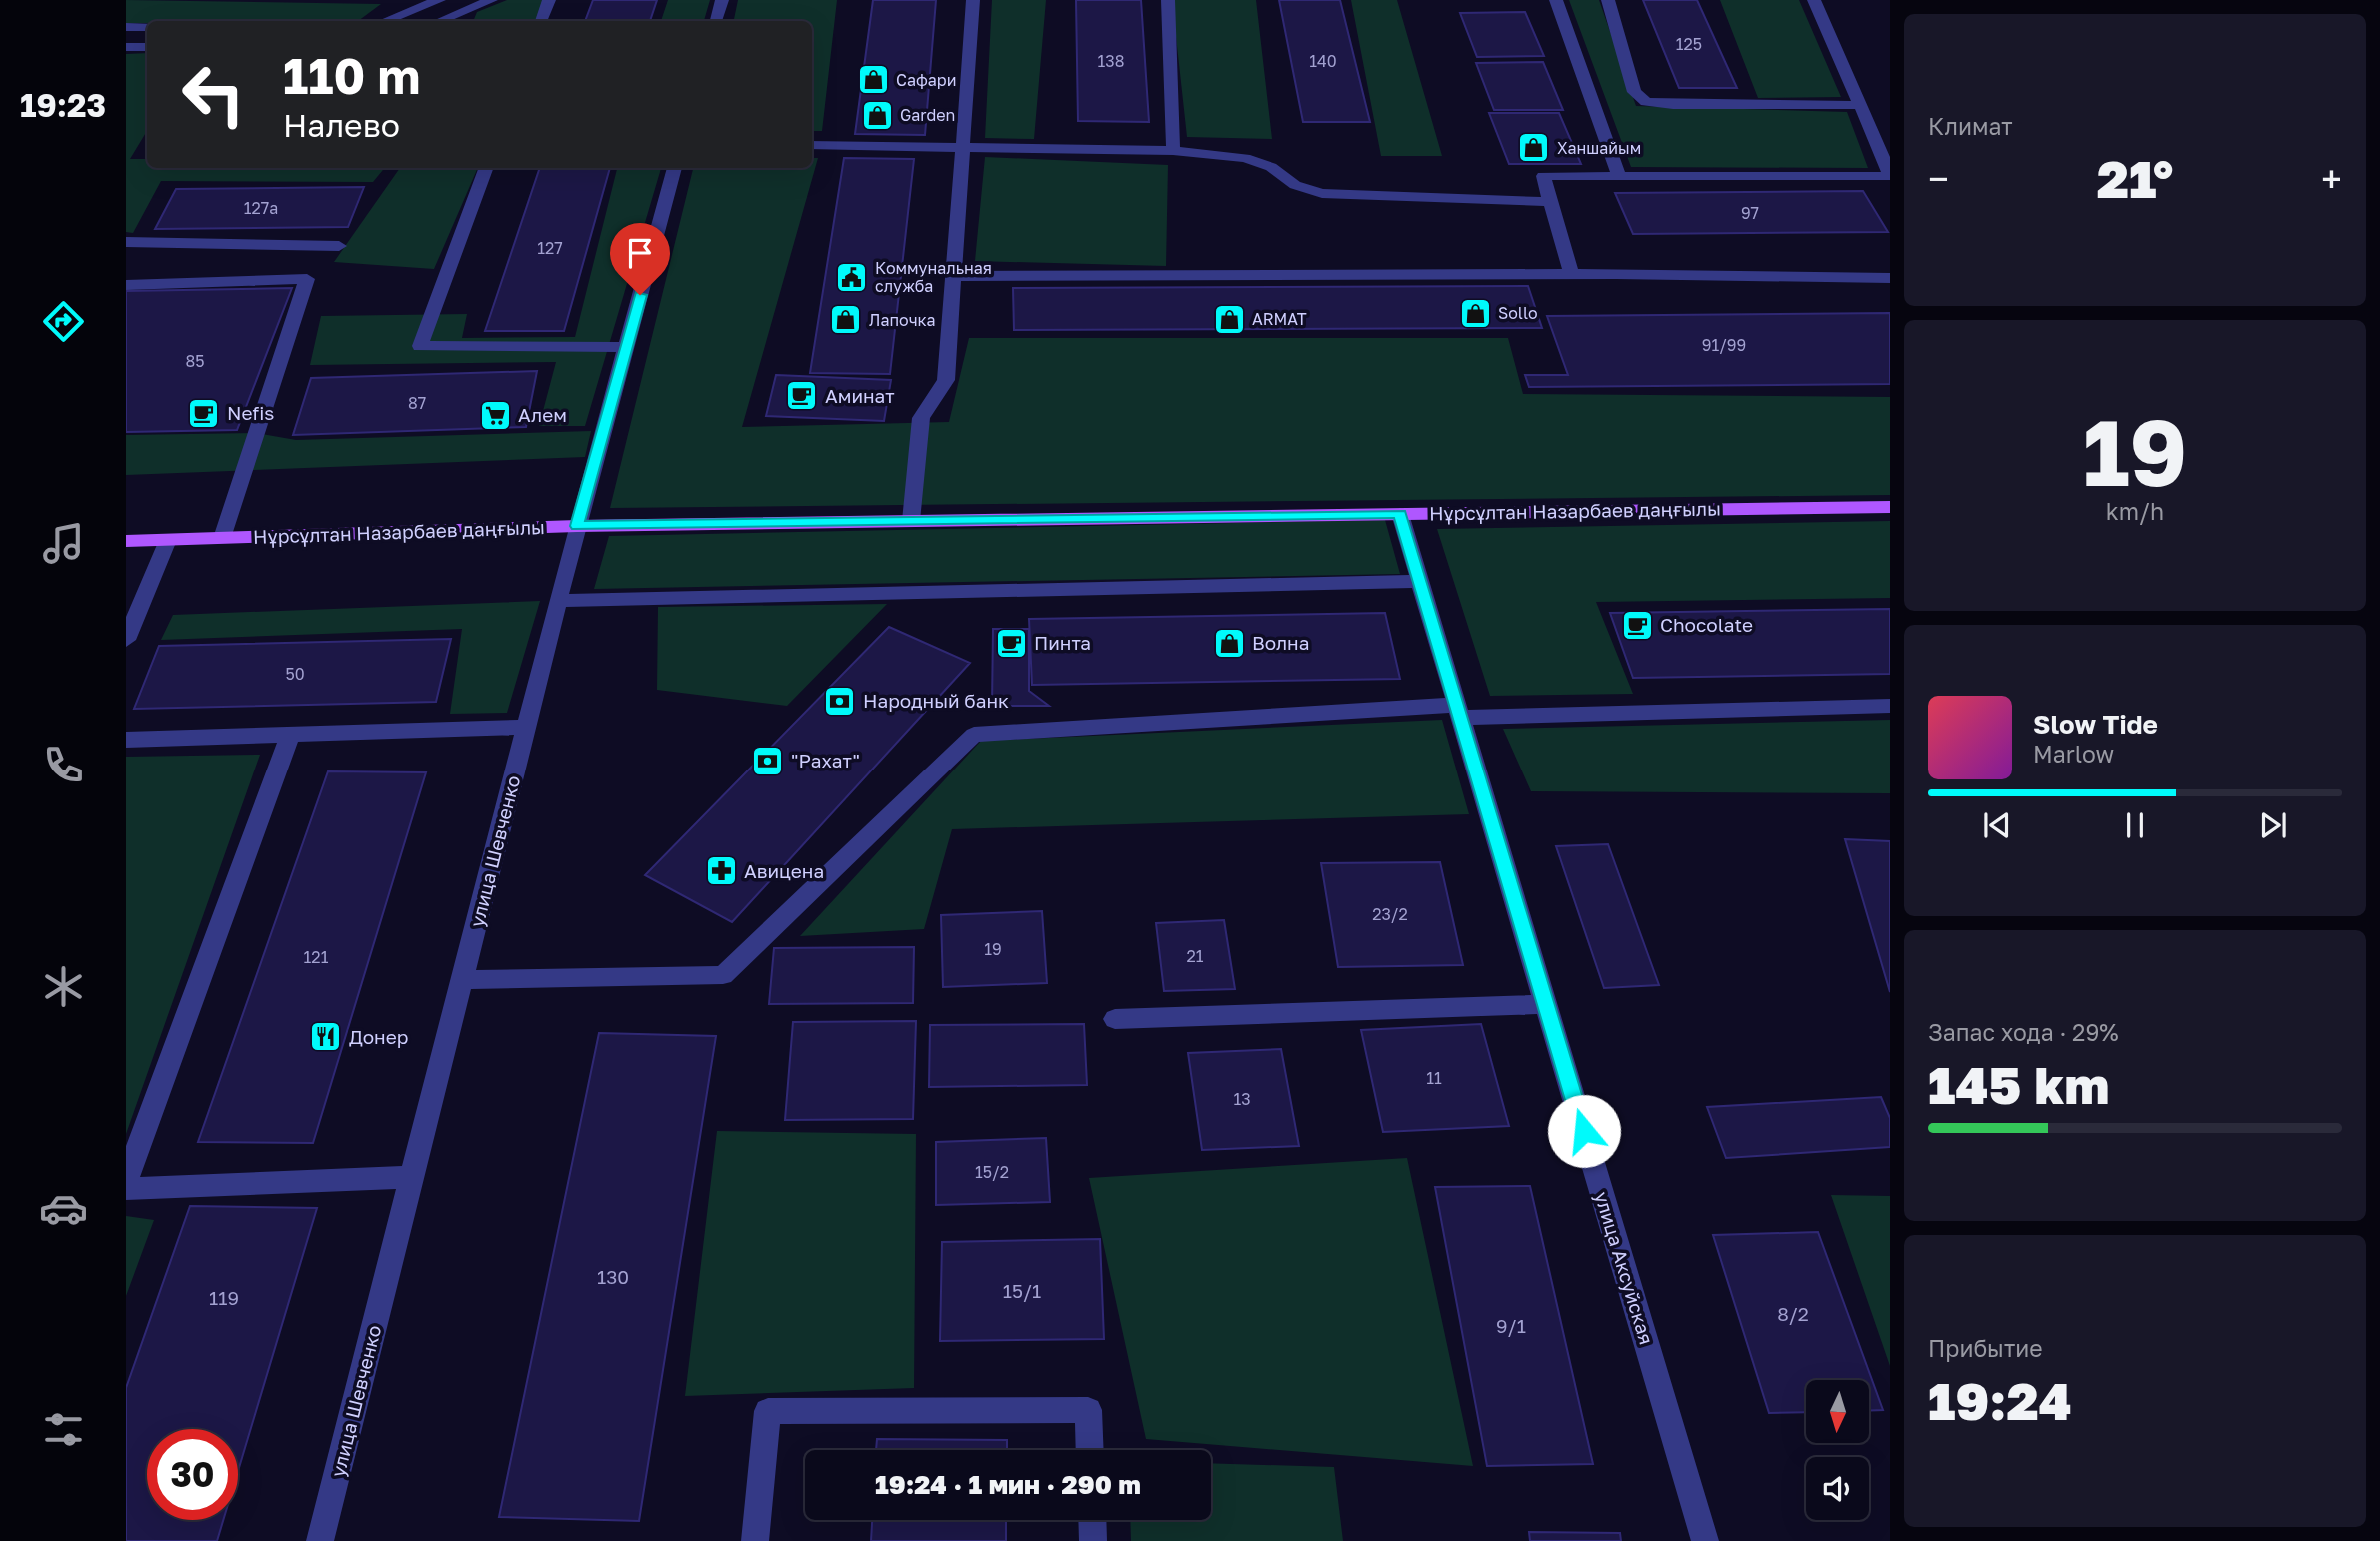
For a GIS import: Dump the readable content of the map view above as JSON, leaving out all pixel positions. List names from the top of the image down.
{
  "streets": {
    "main road": ["Нұрсұлтан Назарбаев даңғылы"],
    "street": ["улица Шевченко", "улица Аксуйская"]
  },
  "crossings": [
    ["Нұрсұлтан Назарбаев даңғылы", "улица Шевченко"],
    ["Нұрсұлтан Назарбаев даңғылы", "улица Аксуйская"]
  ],
  "places": {
    "shop": [
      "Сафари",
      "Garden",
      "Ханшайым",
      "Sollo",
      "ARMAT",
      "Лапочка",
      "Волна"
    ],
    "public building": ["Коммунальная служба"],
    "cafe": [
      "Аминат",
      "Nefis",
      "Chocolate",
      "Пинта"
    ],
    "supermarket": ["Алем"],
    "bank": ["Народный банк", "\"Рахат\""],
    "pharmacy": ["Авицена"],
    "restaurant": ["Донер"]
  },
  "house_numbers": [
    "125",
    "138",
    "140",
    "127а",
    "97",
    "127",
    "91/99",
    "85",
    "87",
    "50",
    "23/2",
    "19",
    "21",
    "121",
    "11",
    "13",
    "15/2",
    "130",
    "15/1",
    "119",
    "8/2",
    "9/1"
  ],
  "north": "bottom",
  "page": {
    "tabs": "19:23",
    "tile": [
      "Климат",
      ["19", "km/h"],
      ["Запас хода · 29%", "145 km"],
      ["Прибытие", "19:24"]
    ],
    "turn": ["110 m", "Налево"],
    "heat": ["−", "21°", "+"],
    "song": ["Slow Tide", "Marlow"],
    "limit": "30",
    "trip": "19:24 · 1 мин · 290 m"
  }
}
